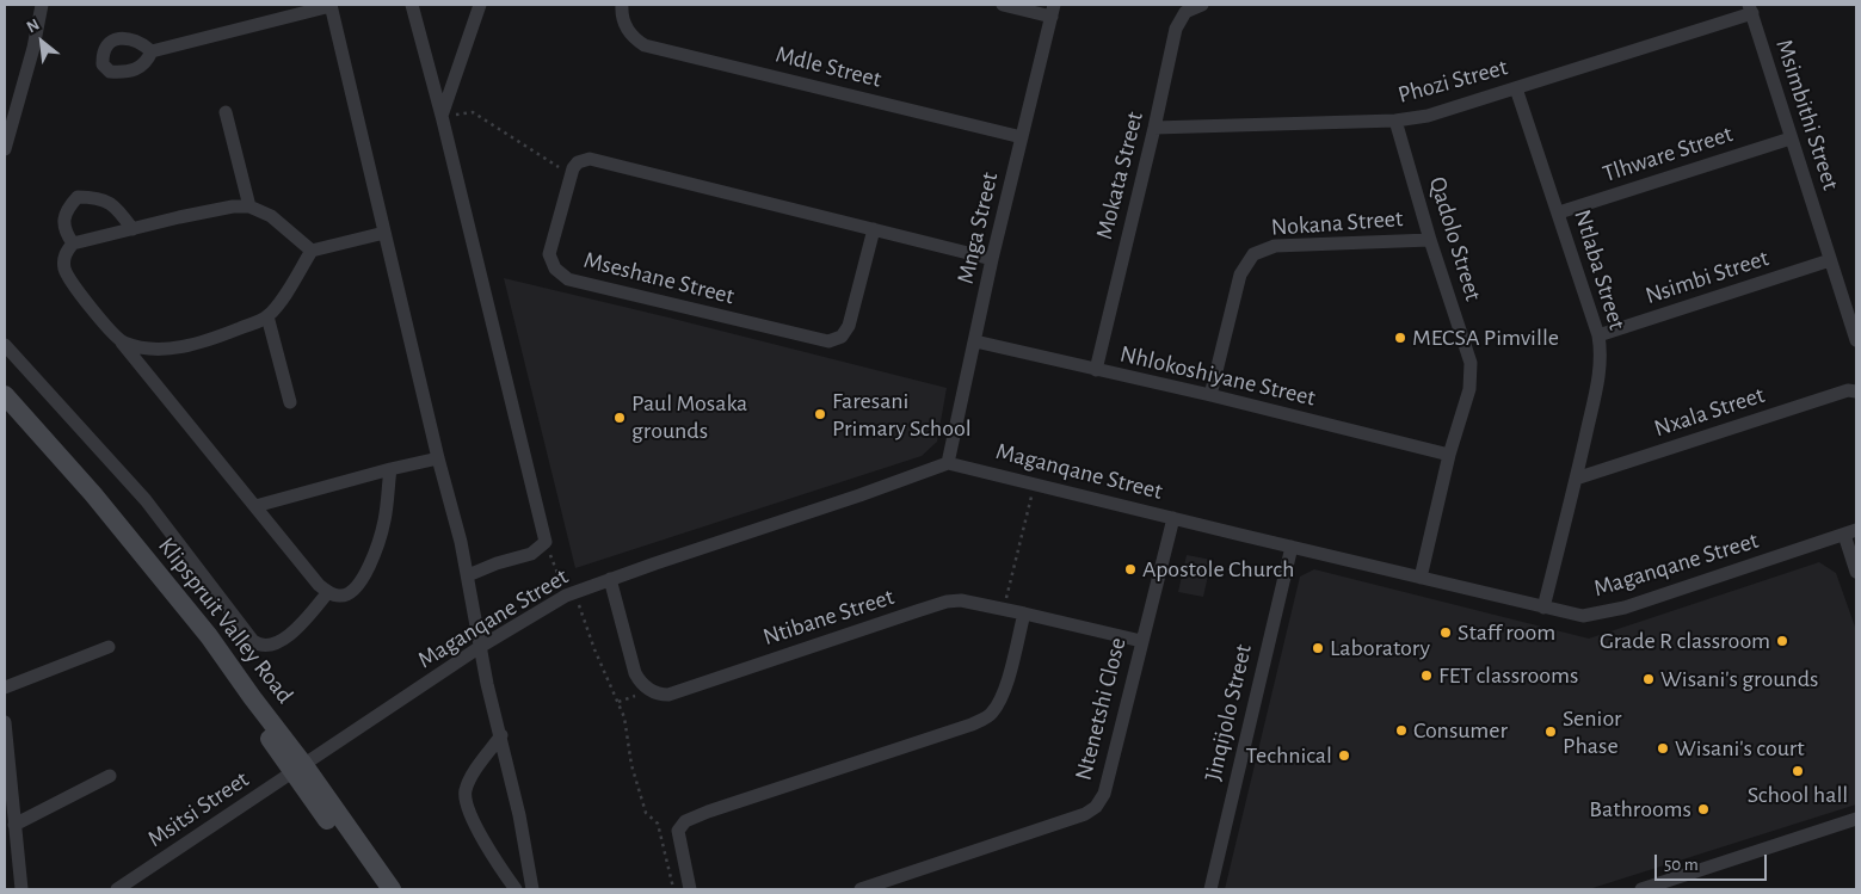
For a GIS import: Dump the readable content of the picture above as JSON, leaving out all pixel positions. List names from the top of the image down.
{
  "streets": {
    "street": [
      "Mdle Street",
      "Phozi Street",
      "Msimbithi Street",
      "Tlhware Street",
      "Mokata Street",
      "Nokana Street",
      "Mnga Street",
      "Qadolo Street",
      "Ntlaba Street",
      "Nsimbi Street",
      "Mseshane Street",
      "Nhlokoshiyane Street",
      "Nxala Street",
      "Maganqane Street",
      "Ntibane Street",
      "Klipspruit Valley Road",
      "Ntenetshi Close",
      "Jinqijolo Street",
      "Msitsi Street"
    ]
  },
  "crossings": [
    ["Mdle Street", "Mnga Street"],
    ["Phozi Street", "Msimbithi Street"],
    ["Phozi Street", "Mokata Street"],
    ["Phozi Street", "Qadolo Street"],
    ["Phozi Street", "Ntlaba Street"],
    ["Msimbithi Street", "Tlhware Street"],
    ["Msimbithi Street", "Nsimbi Street"],
    ["Tlhware Street", "Ntlaba Street"],
    ["Mokata Street", "Nhlokoshiyane Street"],
    ["Nokana Street", "Qadolo Street"],
    ["Nokana Street", "Nhlokoshiyane Street"],
    ["Mnga Street", "Nhlokoshiyane Street"],
    ["Mnga Street", "Maganqane Street"],
    ["Qadolo Street", "Nhlokoshiyane Street"],
    ["Qadolo Street", "Maganqane Street"],
    ["Ntlaba Street", "Nsimbi Street"],
    ["Ntlaba Street", "Nxala Street"],
    ["Ntlaba Street", "Maganqane Street"],
    ["Maganqane Street", "Ntibane Street"],
    ["Maganqane Street", "Klipspruit Valley Road"],
    ["Maganqane Street", "Ntenetshi Close"],
    ["Maganqane Street", "Jinqijolo Street"],
    ["Maganqane Street", "Msitsi Street"],
    ["Ntibane Street", "Ntenetshi Close"],
    ["Klipspruit Valley Road", "Msitsi Street"]
  ],
  "places": [
    "MECSA Pimville",
    "Faresani Primary School",
    "Paul Mosaka grounds",
    "Apostole Church",
    "Staff room",
    "Grade R classroom",
    "Laboratory",
    "FET classrooms",
    "Wisani's grounds",
    "Consumer",
    "Senior Phase",
    "Wisani's court",
    "Technical",
    "School hall",
    "Bathrooms"
  ],
  "scale_bar": "50 m",
  "north": "top left"
}
